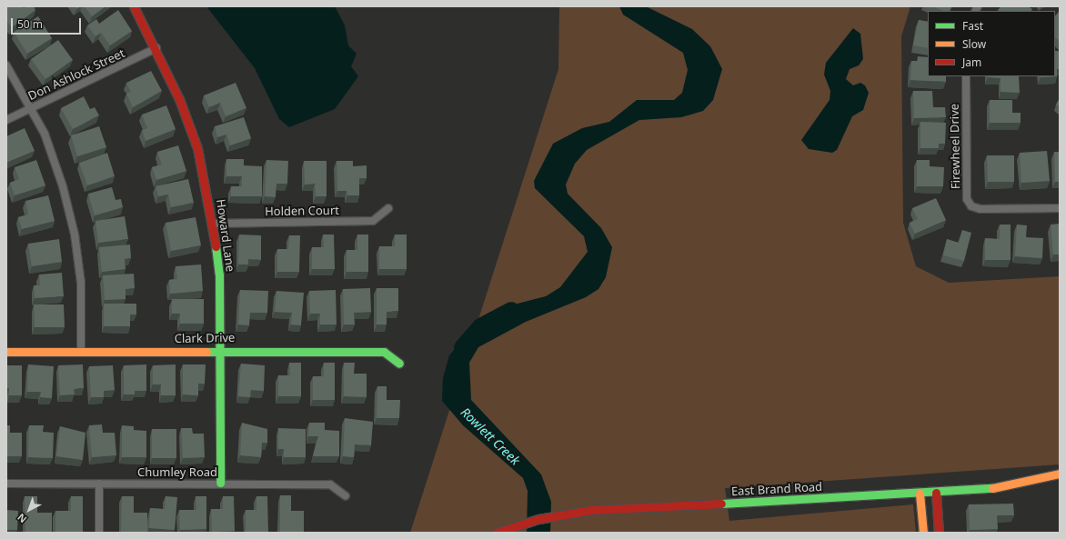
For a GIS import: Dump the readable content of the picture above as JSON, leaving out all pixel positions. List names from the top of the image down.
{
  "streets": {
    "street": [
      "Don Ashlock Street",
      "Firewheel Drive",
      "Holden Court",
      "Howard Lane",
      "Clark Drive",
      "Chumley Road",
      "East Brand Road"
    ]
  },
  "crossings": [
    ["Don Ashlock Street", "Howard Lane"],
    ["Holden Court", "Howard Lane"],
    ["Howard Lane", "Clark Drive"],
    ["Howard Lane", "Chumley Road"]
  ],
  "water": ["Rowlett Creek"],
  "legend": ["Fast", "Slow", "Jam"],
  "scale_bar": "50 m",
  "north": "bottom left"
}
